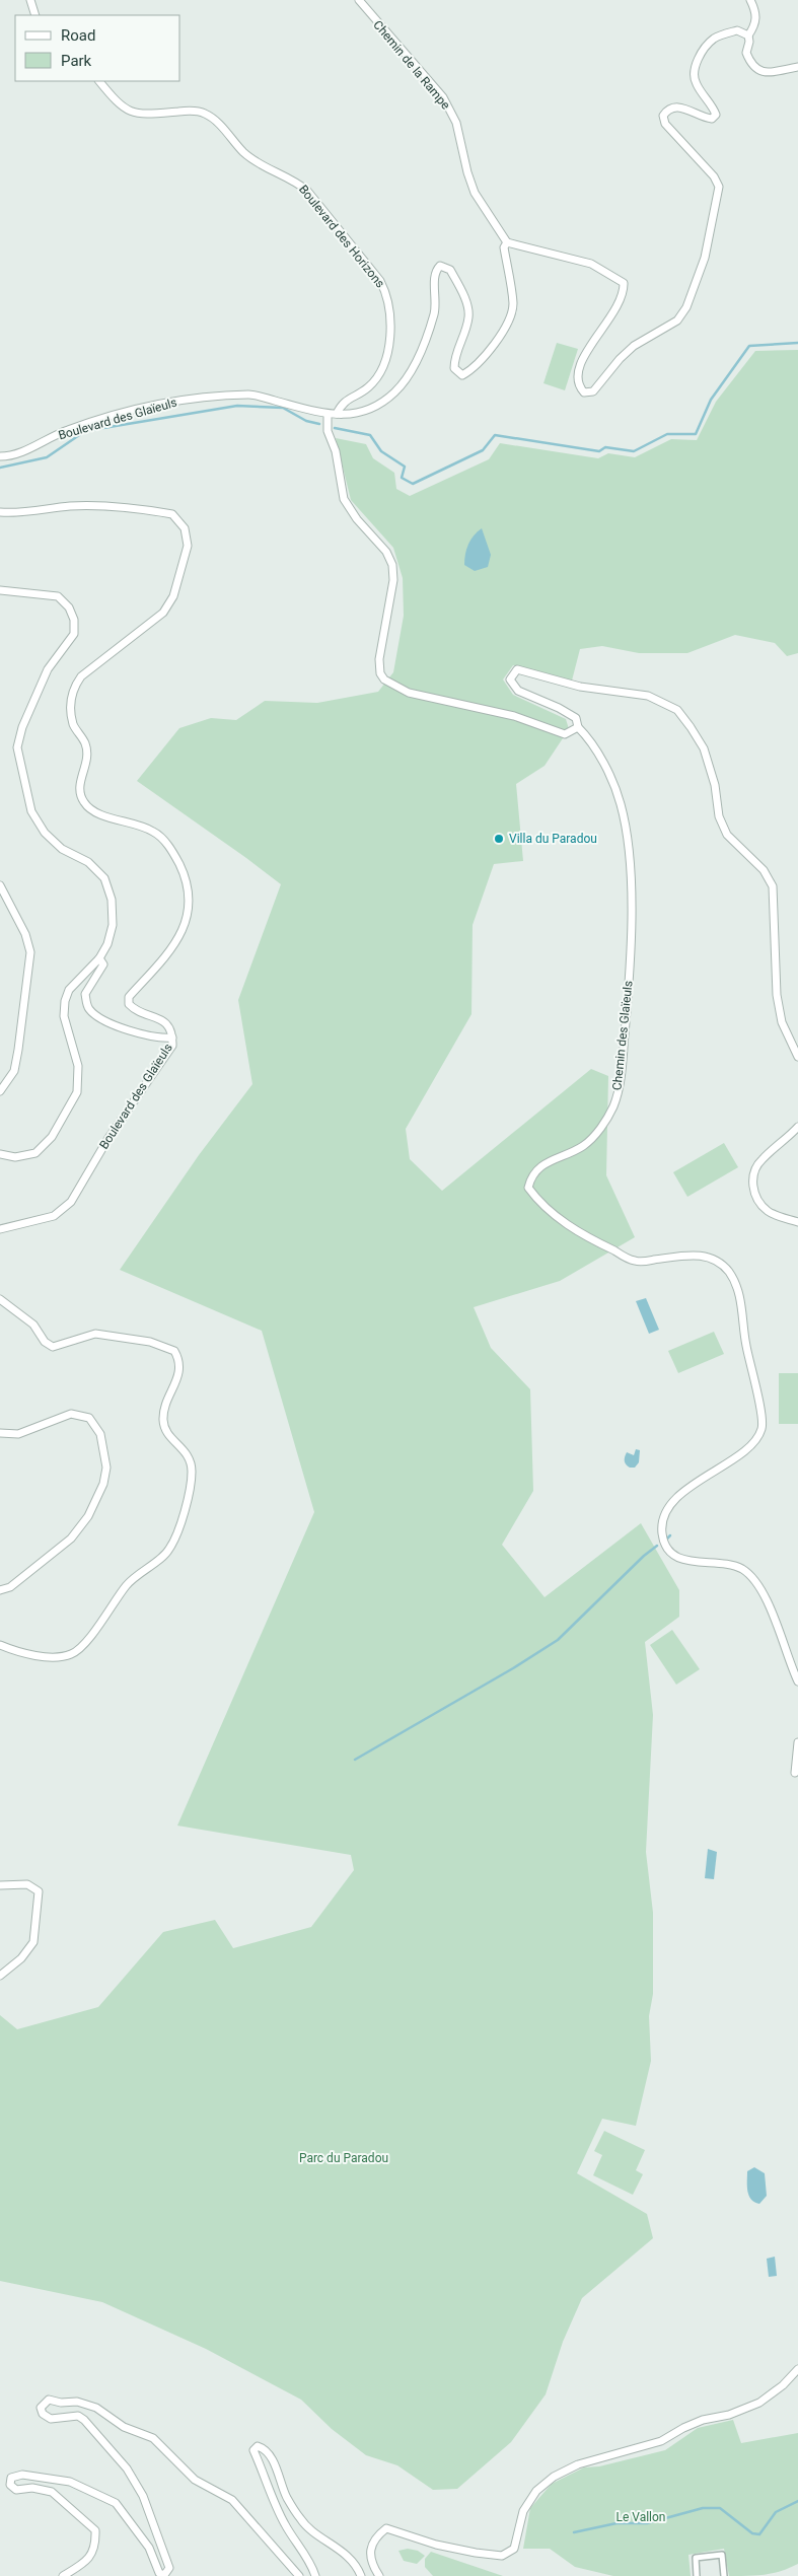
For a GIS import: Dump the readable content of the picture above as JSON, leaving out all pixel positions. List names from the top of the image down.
{
  "streets": {
    "street": [
      "Chemin de la Rampe",
      "Boulevard des Horizons",
      "Boulevard des Glaïeuls",
      "Chemin des Glaïeuls"
    ]
  },
  "crossings": [
    ["Chemin de la Rampe", "Boulevard des Glaïeuls"],
    ["Boulevard des Horizons", "Boulevard des Glaïeuls"]
  ],
  "parks": ["Parc du Paradou", "Le Vallon"],
  "places": ["Villa du Paradou"],
  "legend": ["Road", "Park"]
}
